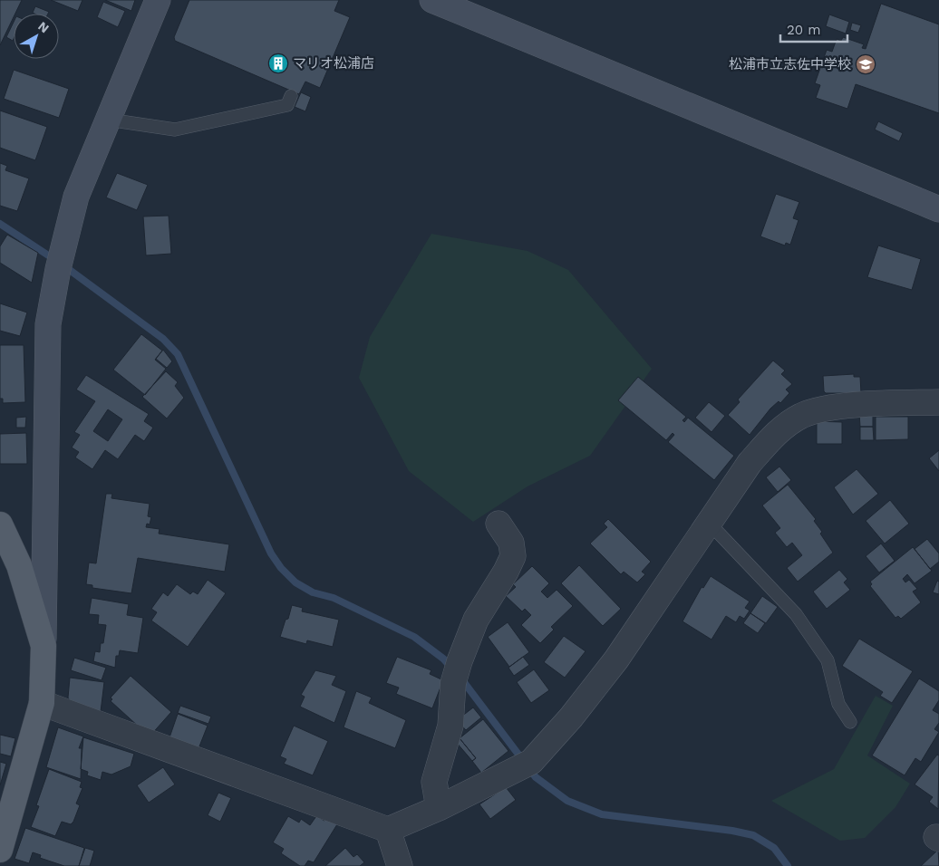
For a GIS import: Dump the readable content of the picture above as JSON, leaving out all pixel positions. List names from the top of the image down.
{
  "places": {
    "building": ["マリオ松浦店"],
    "school or university": ["松浦市立志佐中学校"]
  },
  "scale_bar": "20 m",
  "north": "top right"
}
